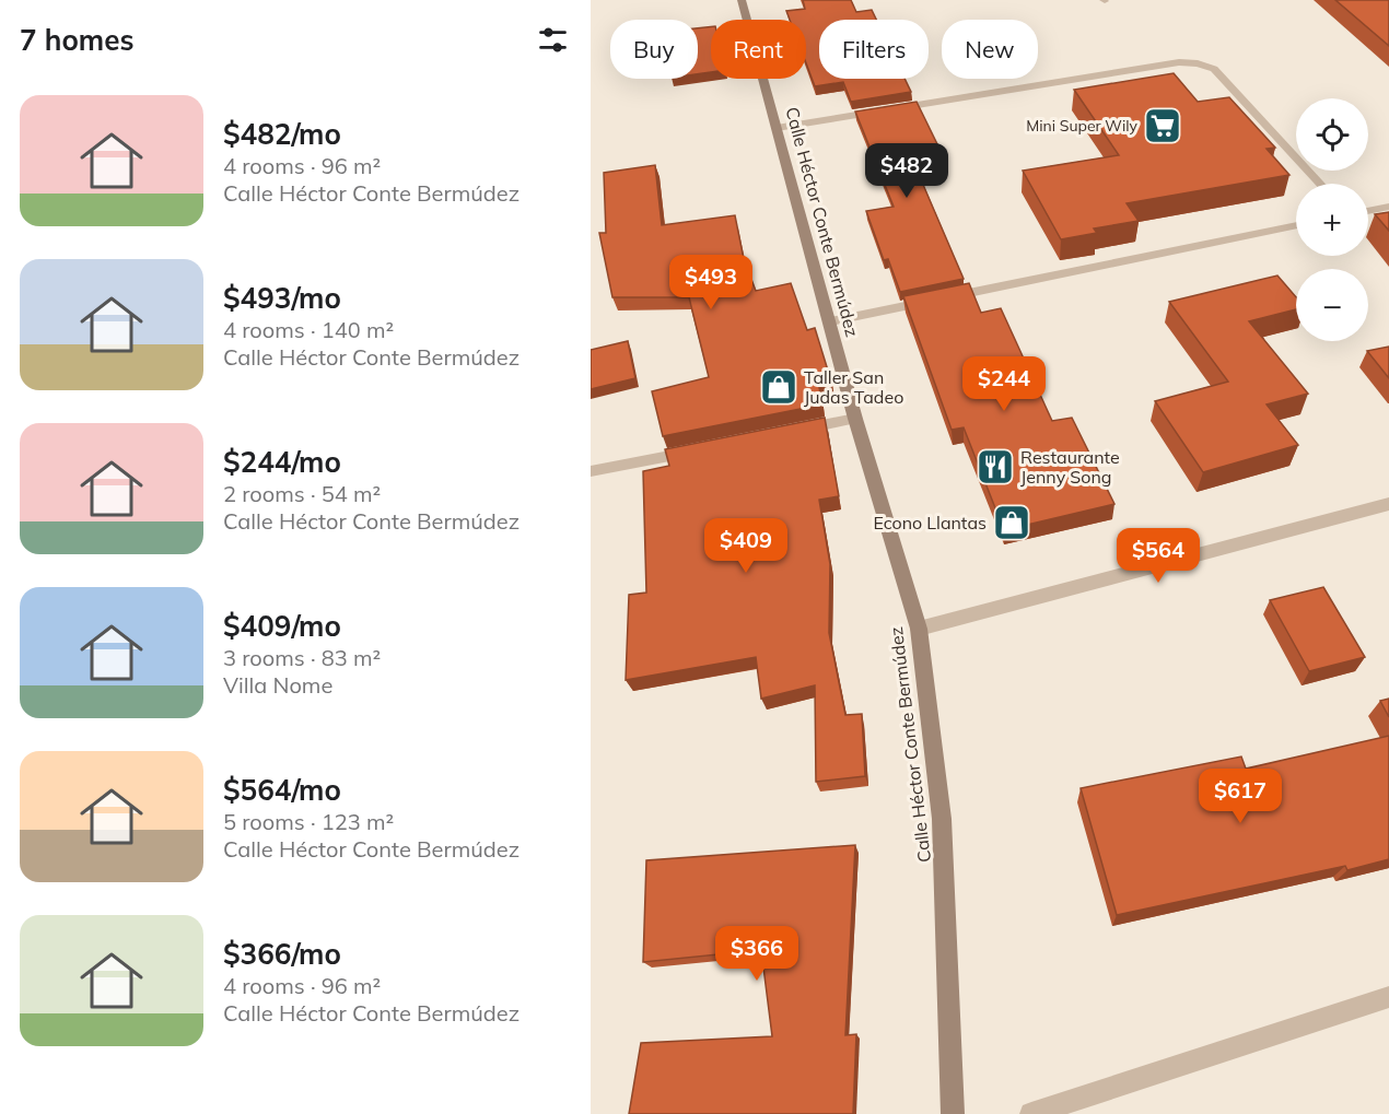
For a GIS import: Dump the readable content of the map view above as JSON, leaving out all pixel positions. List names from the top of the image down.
{
  "streets": {
    "street": ["Calle Héctor Conte Bermúdez"]
  },
  "places": {
    "supermarket": ["Mini Super Wily"],
    "shop": ["Taller San Judas Tadeo", "Econo Llantas"],
    "restaurant": ["Restaurante Jenny Song"]
  },
  "page": {
    "heading": "7 homes",
    "chip": [
      "Buy",
      "Rent",
      "Filters",
      "New"
    ],
    "list": [
      {
        "name": "$482/mo",
        "note": "4 rooms · 96 m² · Calle Héctor Conte Bermúdez"
      },
      {
        "name": "$493/mo",
        "note": "4 rooms · 140 m² · Calle Héctor Conte Bermúdez"
      },
      {
        "name": "$244/mo",
        "note": "2 rooms · 54 m² · Calle Héctor Conte Bermúdez"
      },
      {
        "name": "$409/mo",
        "note": "3 rooms · 83 m² · Villa Nome"
      },
      {
        "name": "$564/mo",
        "note": "5 rooms · 123 m² · Calle Héctor Conte Bermúdez"
      },
      {
        "name": "$366/mo",
        "note": "4 rooms · 96 m² · Calle Héctor Conte Bermúdez"
      }
    ],
    "map_buttons": ["+", "−"],
    "price": [
      "$482",
      "$493",
      "$244",
      "$409",
      "$564",
      "$617",
      "$366"
    ]
  }
}
